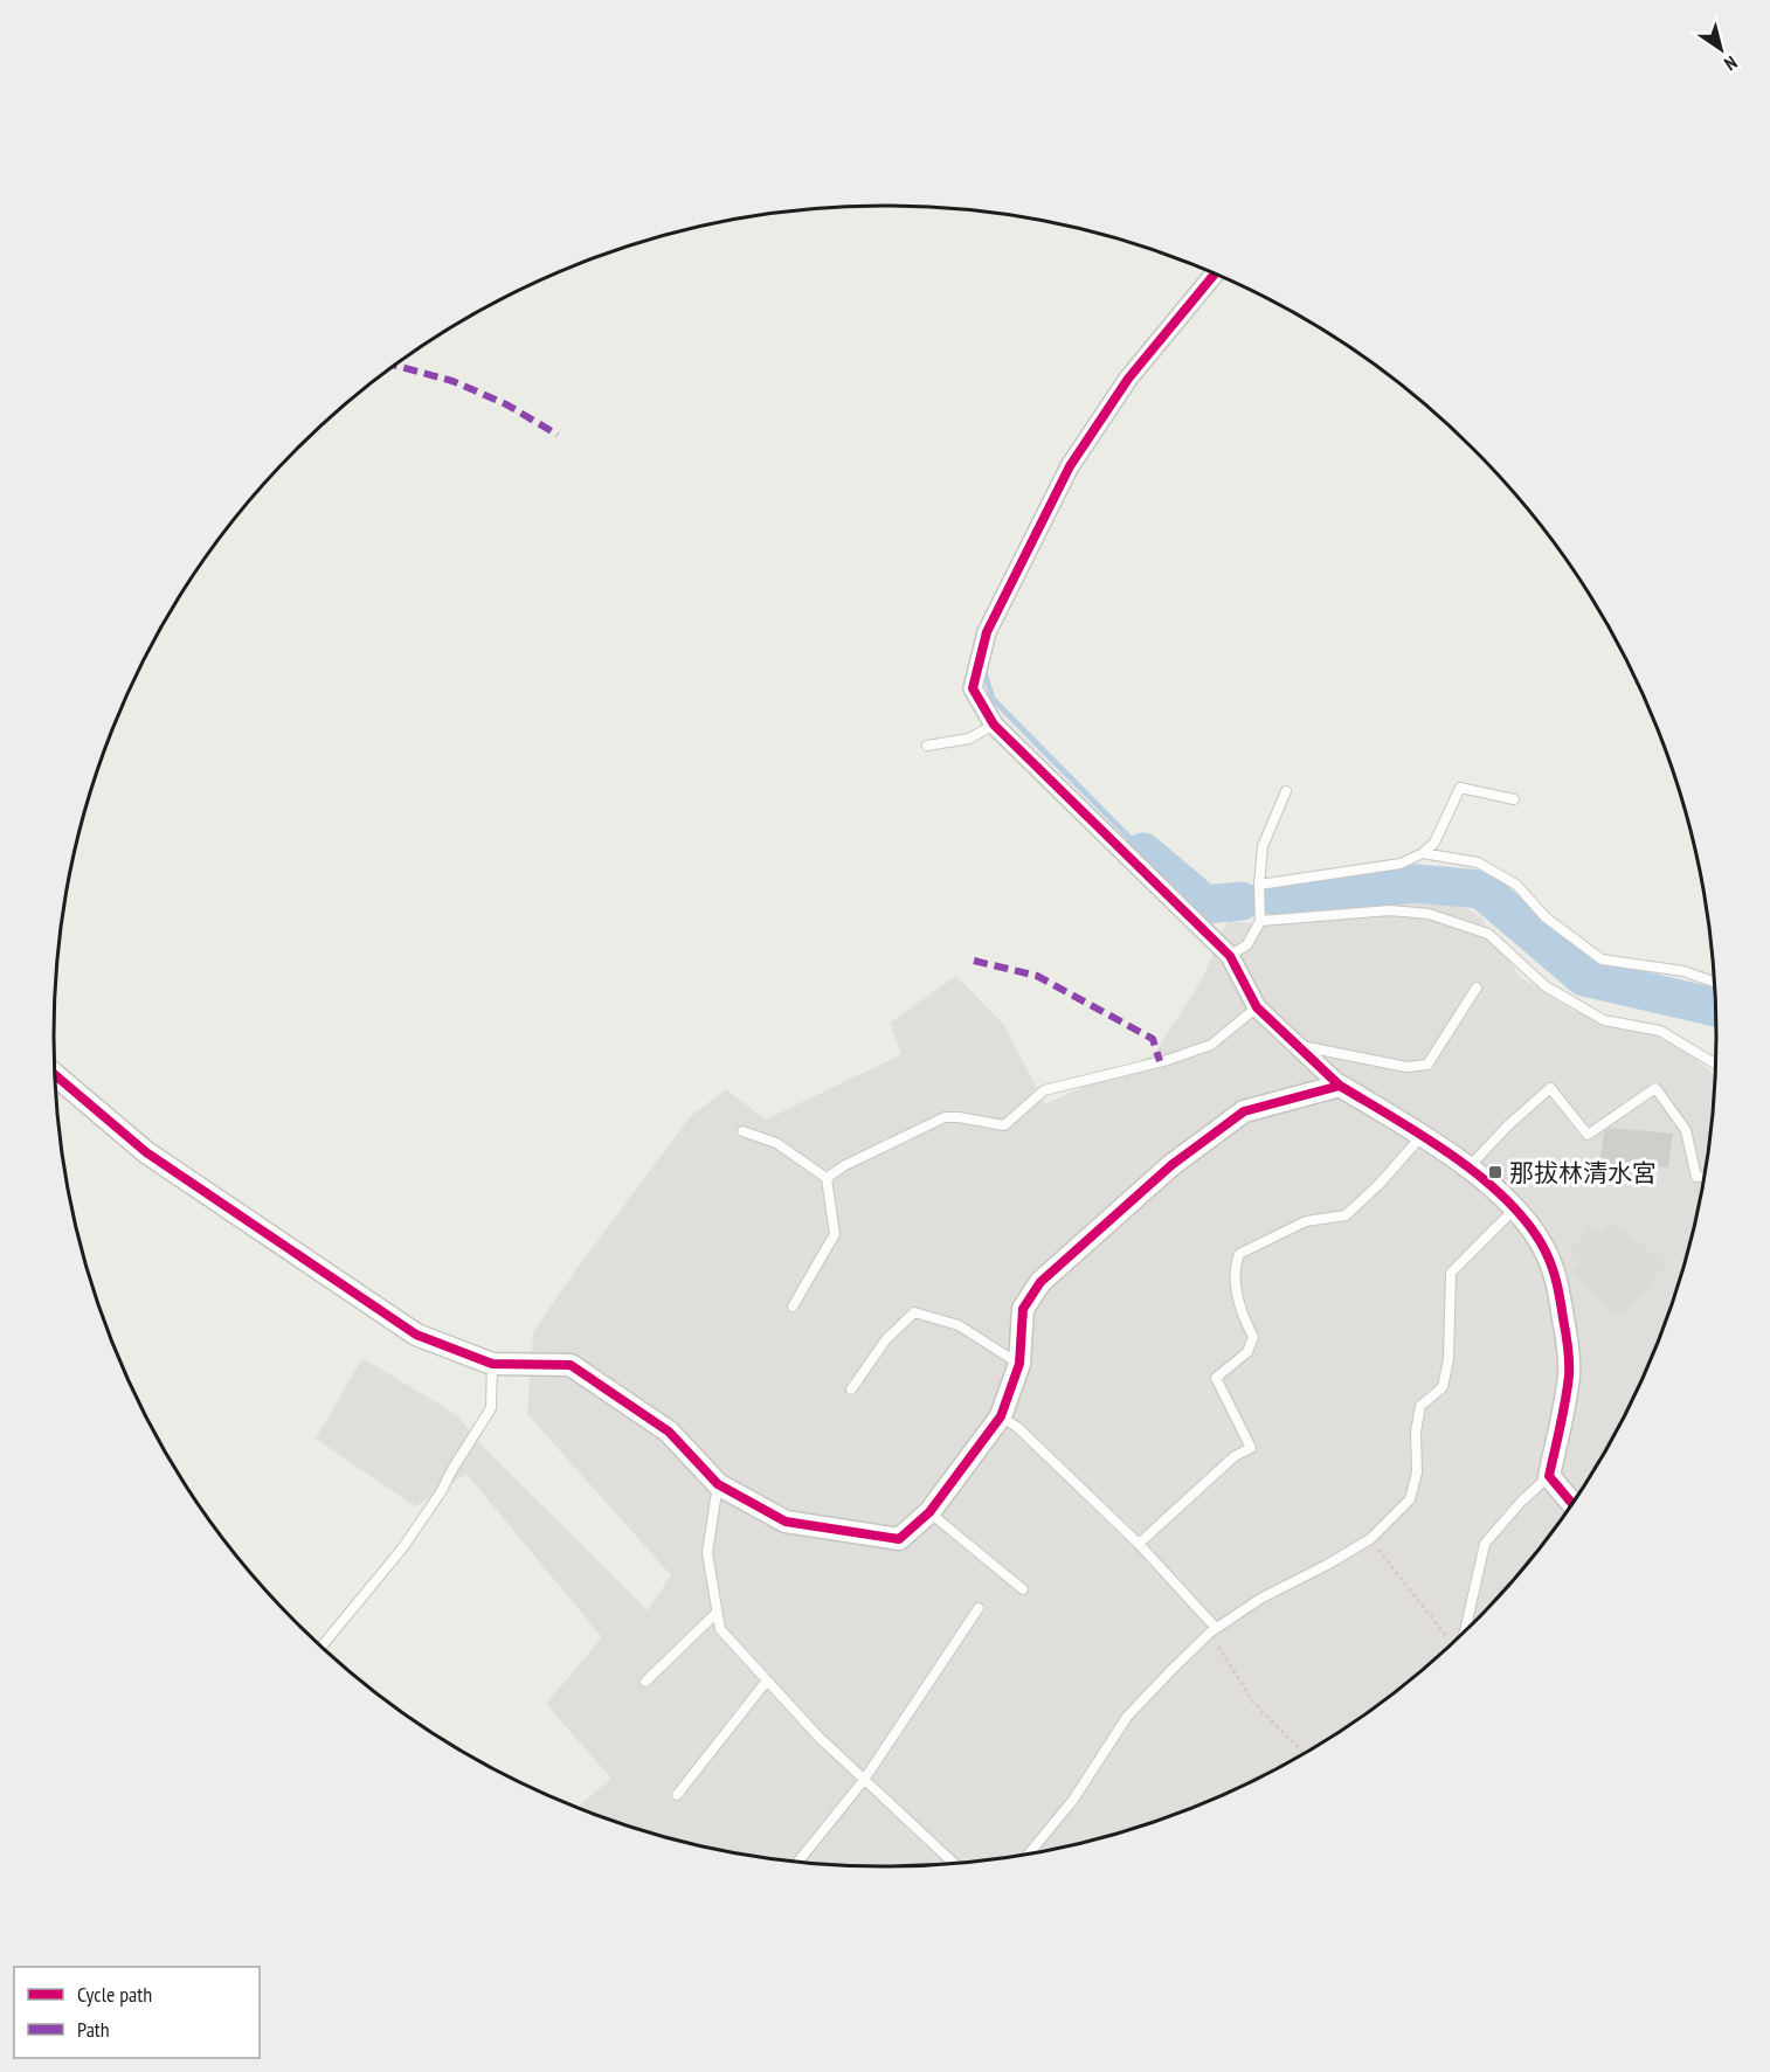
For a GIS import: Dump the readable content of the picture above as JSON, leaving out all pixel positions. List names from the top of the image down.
{
  "places": {
    "transit": ["那拔林清水宮"]
  },
  "legend": ["Cycle path", "Path"],
  "north": "bottom right"
}
